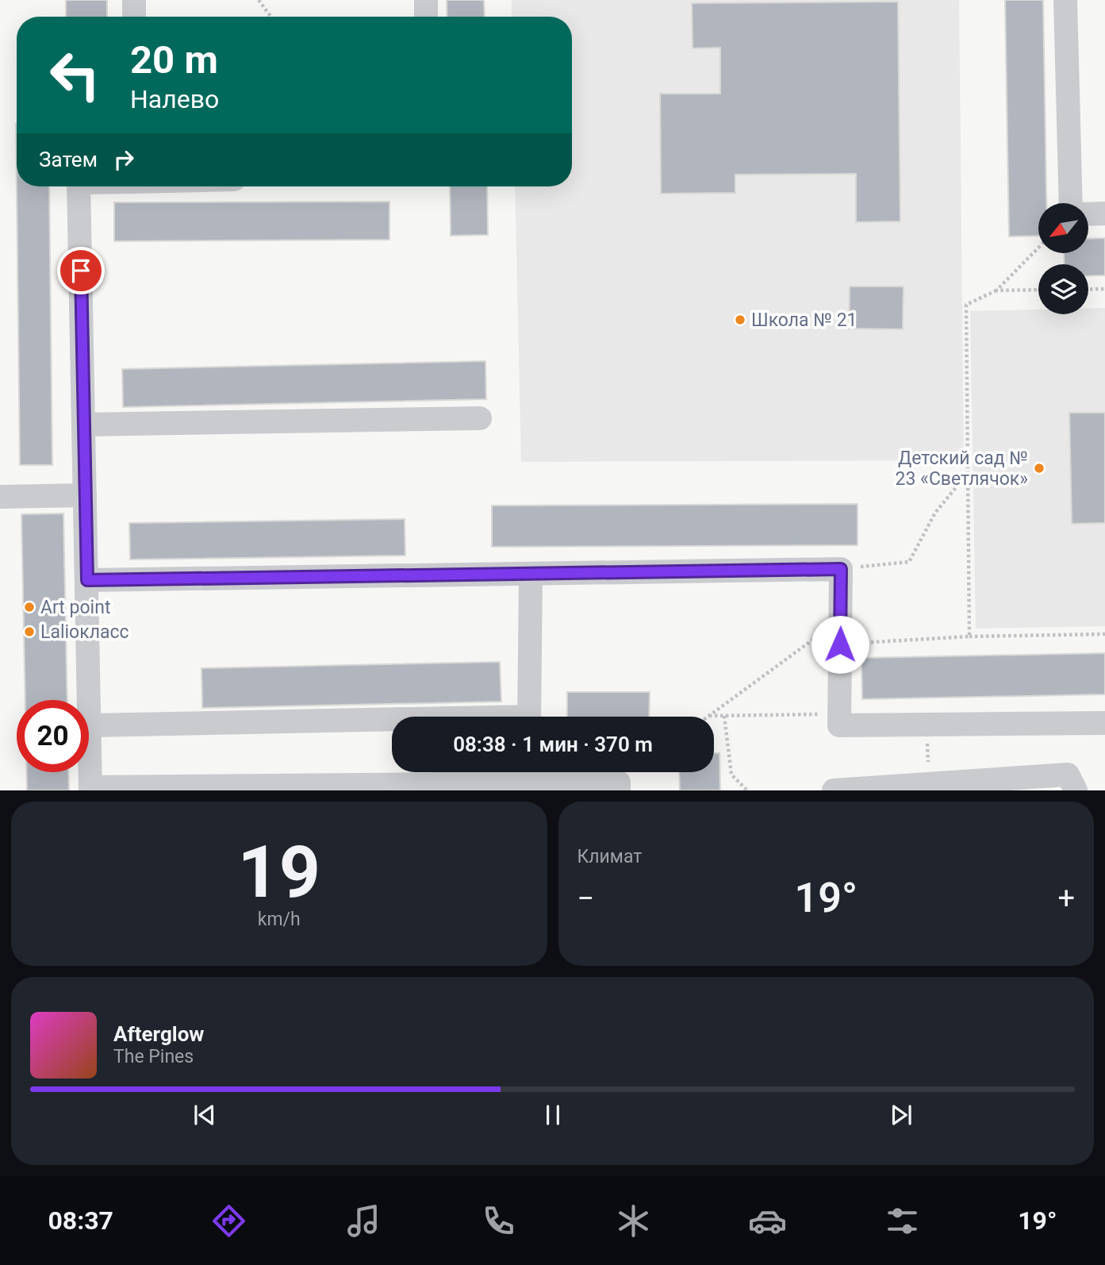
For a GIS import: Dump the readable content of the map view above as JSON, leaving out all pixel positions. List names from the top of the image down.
{
  "places": [
    "Школа № 21",
    "Детский сад № 23 «Светлячок»",
    "Art point",
    "Lalioкласс"
  ],
  "north": "bottom left",
  "page": {
    "turn": ["20 m", "Налево"],
    "then": "Затем",
    "limit": "20",
    "trip": "08:38 · 1 мин · 370 m",
    "tile": [
      ["19", "km/h"],
      "Климат"
    ],
    "heat": ["−", "19°", "+"],
    "song": ["Afterglow", "The Pines"],
    "tabs": ["08:37", "19°"]
  }
}
